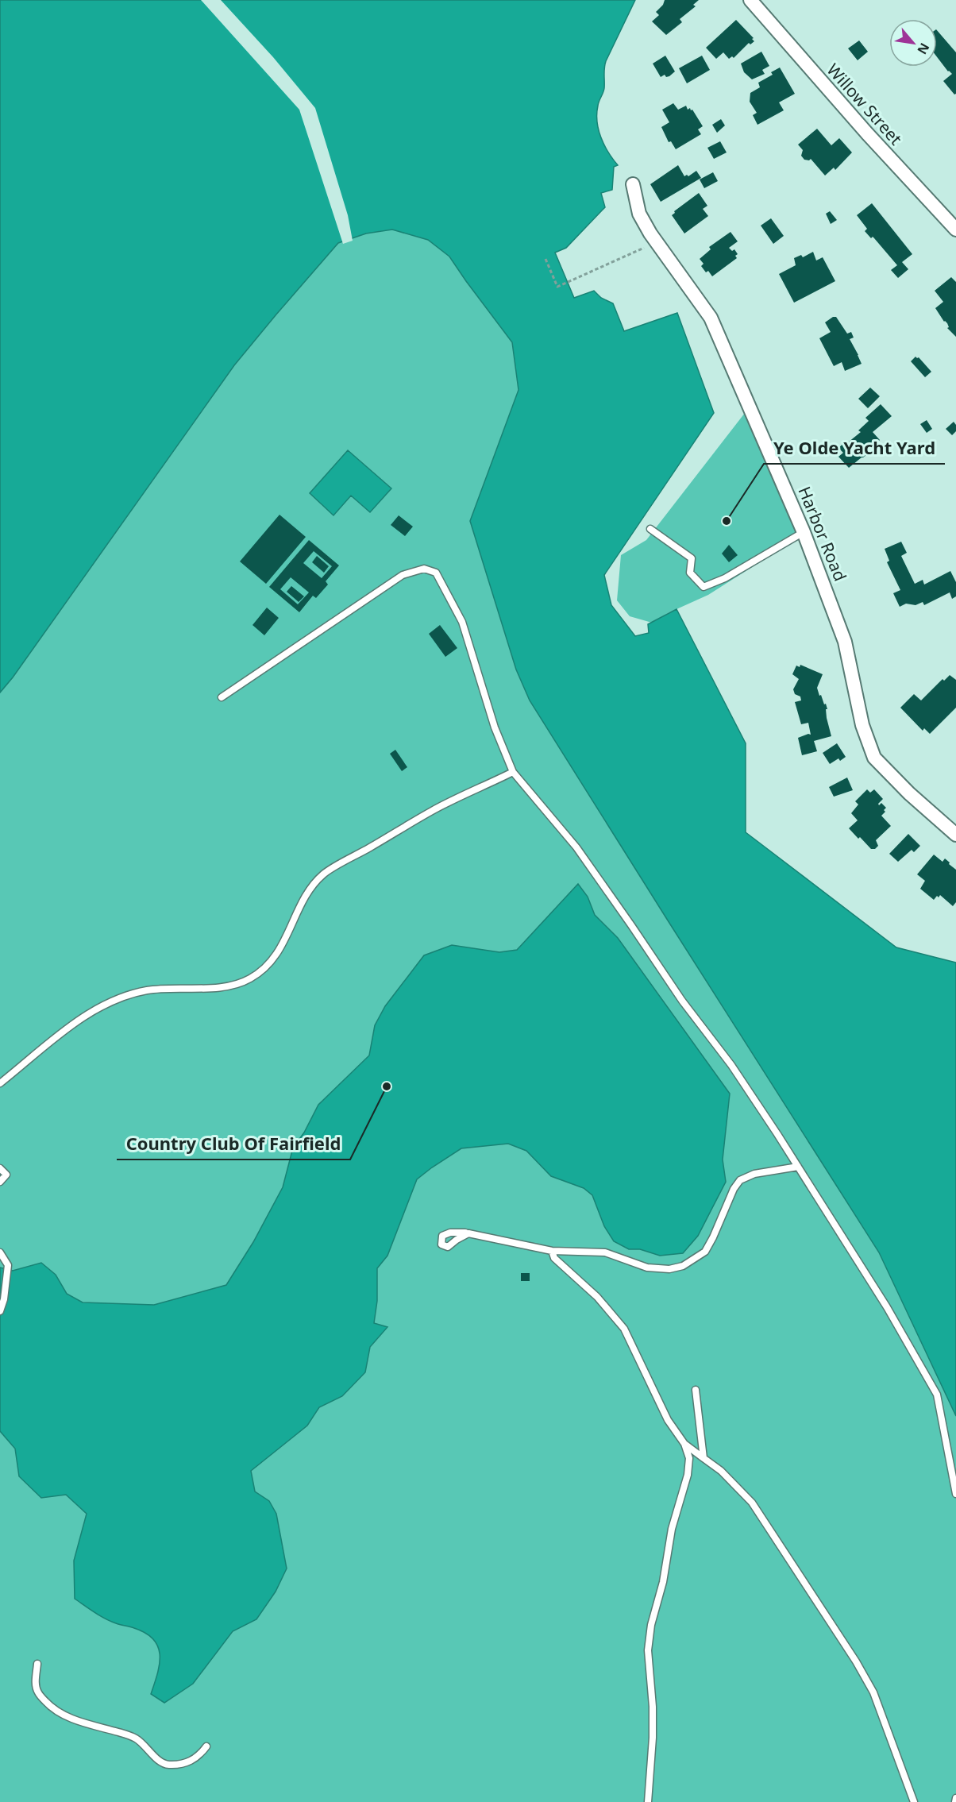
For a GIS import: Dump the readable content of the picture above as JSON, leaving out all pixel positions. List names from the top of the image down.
{
  "streets": {
    "street": ["Willow Street", "Harbor Road"]
  },
  "places": ["Ye Olde Yacht Yard", "Country Club Of Fairfield"],
  "north": "bottom right"
}
